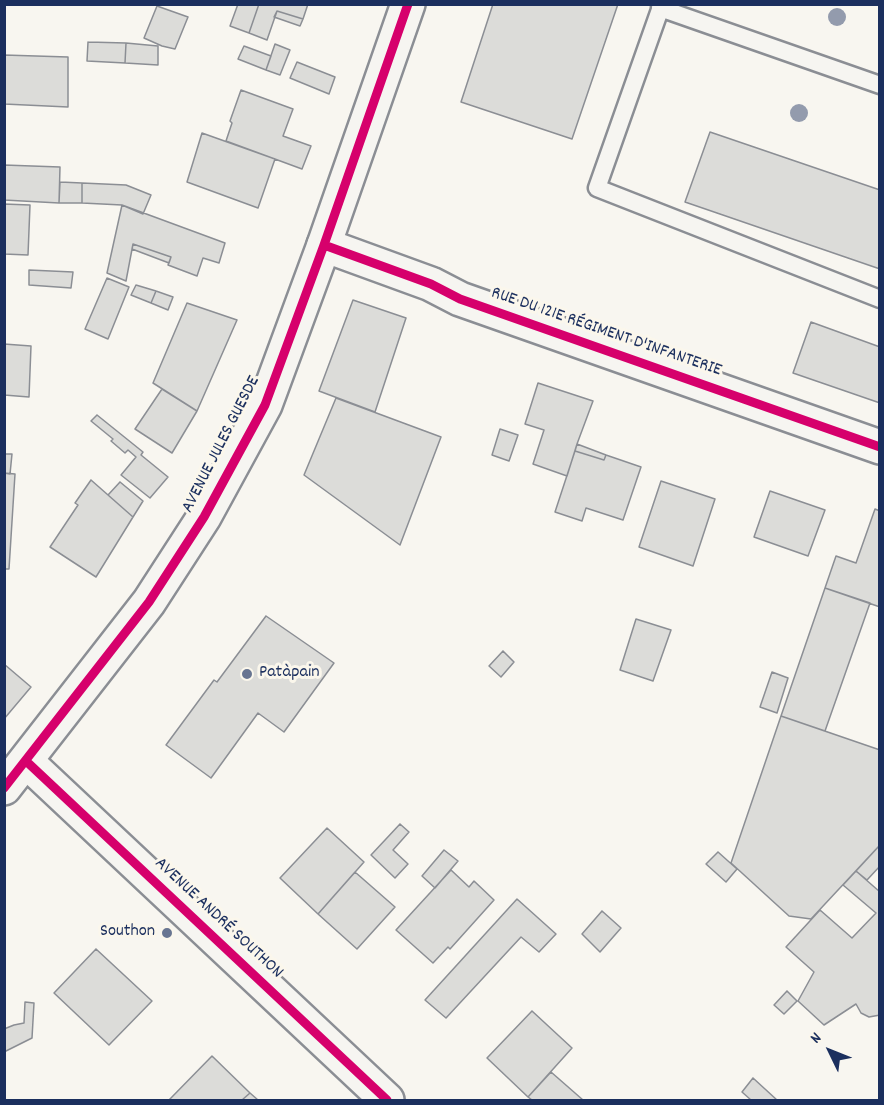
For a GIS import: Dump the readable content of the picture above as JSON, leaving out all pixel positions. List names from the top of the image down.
{
  "streets": {
    "street": ["RUE DU 121E RÉGIMENT D'INFANTERIE", "AVENUE JULES GUESDE", "AVENUE ANDRÉ SOUTHON"]
  },
  "crossings": [
    ["RUE DU 121E RÉGIMENT D'INFANTERIE", "AVENUE JULES GUESDE"],
    ["AVENUE JULES GUESDE", "AVENUE ANDRÉ SOUTHON"]
  ],
  "places": ["Patàpain", "Southon"],
  "north": "top left"
}
